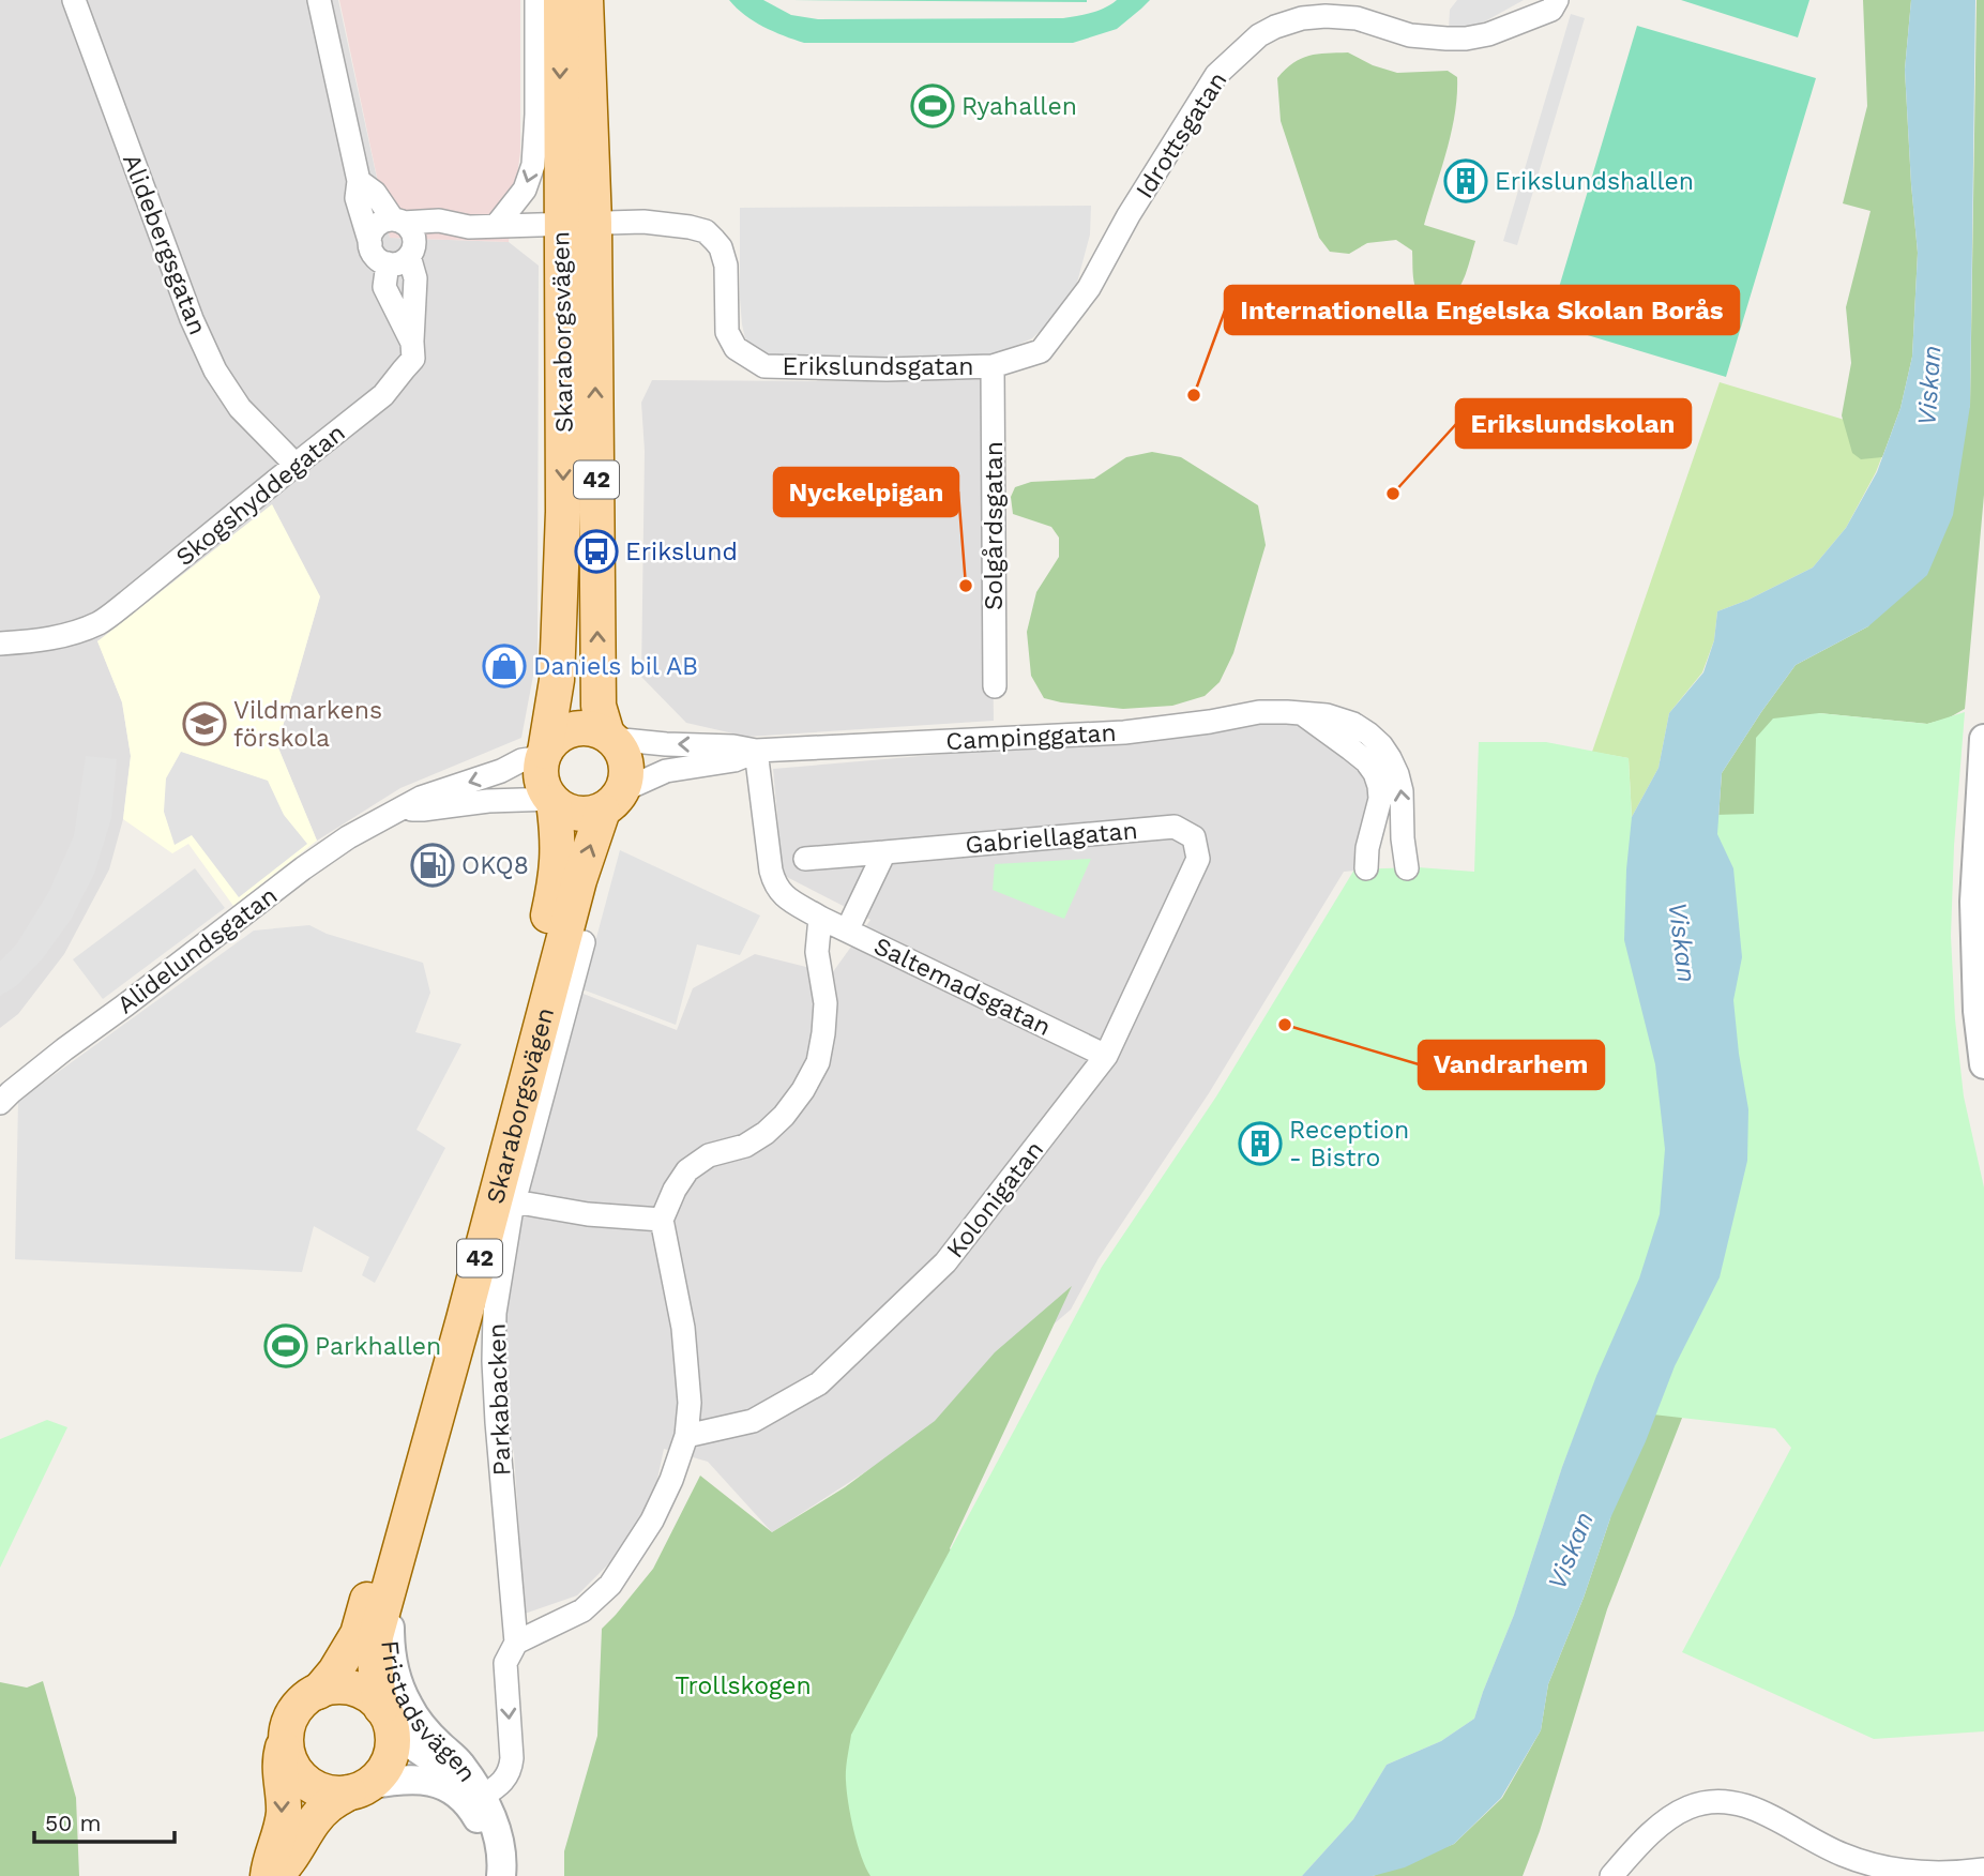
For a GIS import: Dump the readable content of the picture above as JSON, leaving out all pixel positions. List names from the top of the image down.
{
  "streets": {
    "main road": ["Skaraborgsvägen", "42"],
    "street": [
      "Idrottsgatan",
      "Alidebergsgatan",
      "Erikslundsgatan",
      "Skogshyddegatan",
      "Solgårdsgatan",
      "Campinggatan",
      "Gabriellagatan",
      "Alidelundsgatan",
      "Saltemadsgatan",
      "Kolonigatan",
      "Parkabacken",
      "Fristadsvägen"
    ]
  },
  "crossings": [
    ["Idrottsgatan", "Erikslundsgatan"],
    ["Idrottsgatan", "Solgårdsgatan"],
    ["Alidebergsgatan", "Skogshyddegatan"],
    ["Skaraborgsvägen", "Erikslundsgatan"],
    ["Skaraborgsvägen", "42"],
    ["Skaraborgsvägen", "Campinggatan"],
    ["Skaraborgsvägen", "Alidelundsgatan"],
    ["Skaraborgsvägen", "Fristadsvägen"],
    ["Erikslundsgatan", "Solgårdsgatan"],
    ["42", "Campinggatan"],
    ["42", "Alidelundsgatan"],
    ["42", "Fristadsvägen"],
    ["Campinggatan", "Alidelundsgatan"],
    ["Campinggatan", "Saltemadsgatan"],
    ["Gabriellagatan", "Kolonigatan"],
    ["Saltemadsgatan", "Kolonigatan"]
  ],
  "water": ["Viskan"],
  "parks": ["Trollskogen"],
  "places": {
    "sports": ["Ryahallen", "Parkhallen"],
    "building": ["Erikslundshallen", "Reception - Bistro"],
    "other": [
      "Internationella Engelska Skolan Borås",
      "Erikslundskolan",
      "Nyckelpigan",
      "Vandrarhem"
    ],
    "bus stop": ["Erikslund"],
    "shop": ["Daniels bil AB"],
    "school or university": ["Vildmarkens förskola"],
    "fuel station": ["OKQ8"]
  },
  "scale_bar": "50 m"
}
